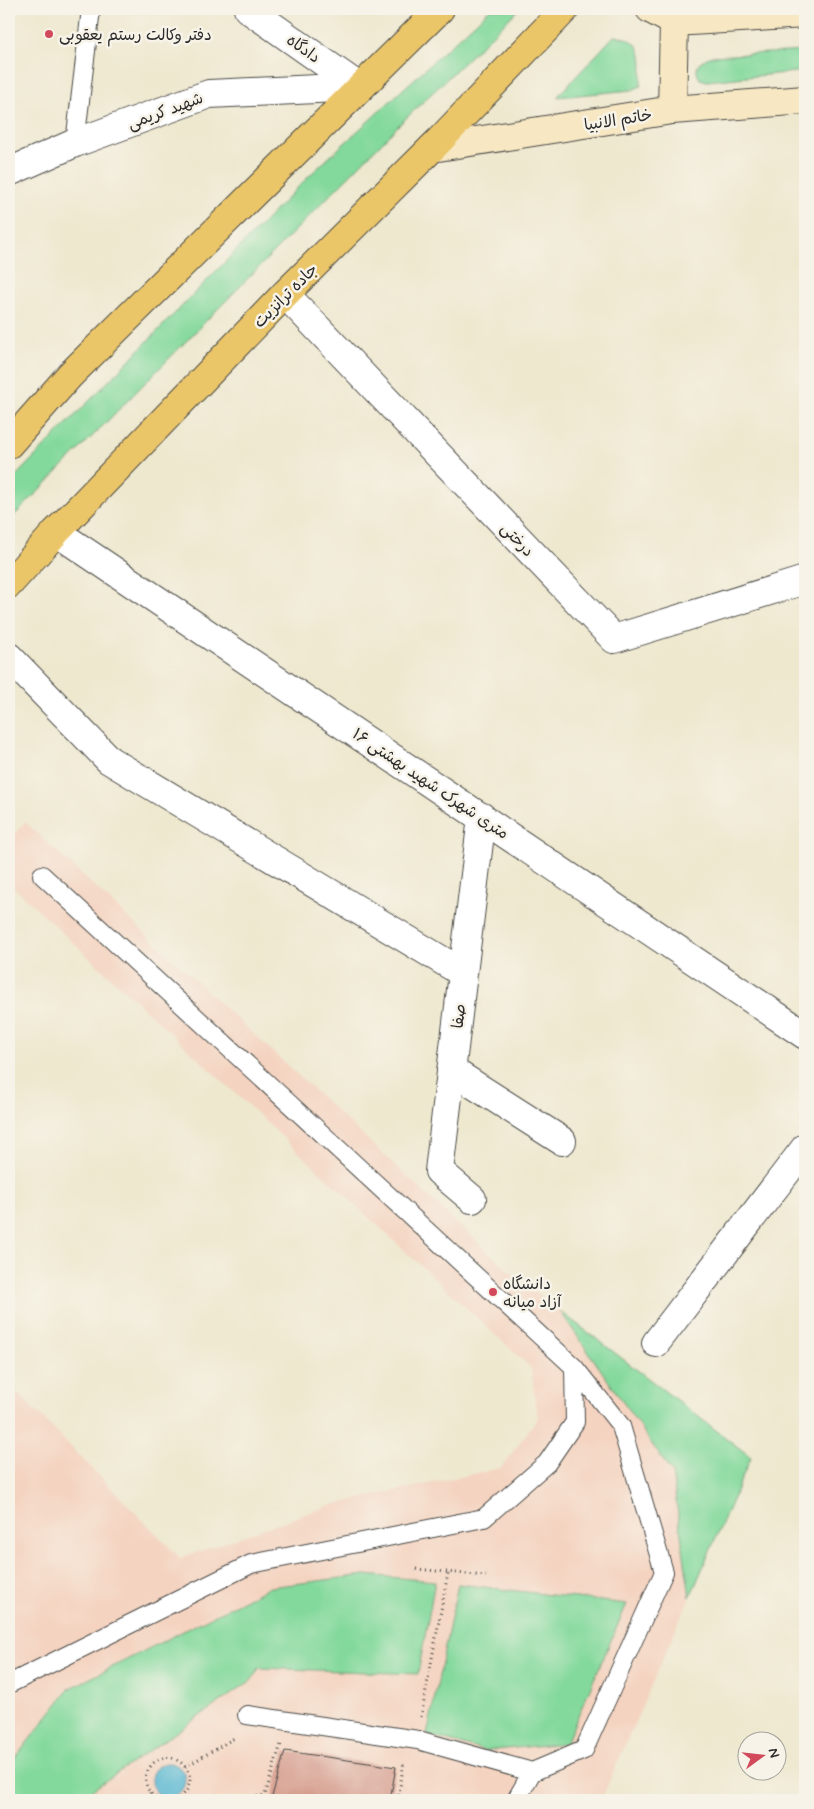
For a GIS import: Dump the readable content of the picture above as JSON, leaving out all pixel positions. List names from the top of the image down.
{
  "streets": {
    "main road": ["خاتم الانبیا", "جاده ترانزیت"],
    "street": [
      "دادگاه",
      "شهید کریمی",
      "درختی",
      "۱۶ متری شهرک شهيد بهشتی",
      "صفا"
    ]
  },
  "crossings": [
    ["دادگاه", "شهید کریمی"],
    ["خاتم الانبیا", "جاده ترانزیت"],
    ["جاده ترانزیت", "درختی"],
    ["جاده ترانزیت", "۱۶ متری شهرک شهيد بهشتی"],
    ["۱۶ متری شهرک شهيد بهشتی", "صفا"]
  ],
  "places": ["دفتر وکالت رستم یعقوبی", "دانشگاه آزاد میانه"],
  "north": "right"
}
